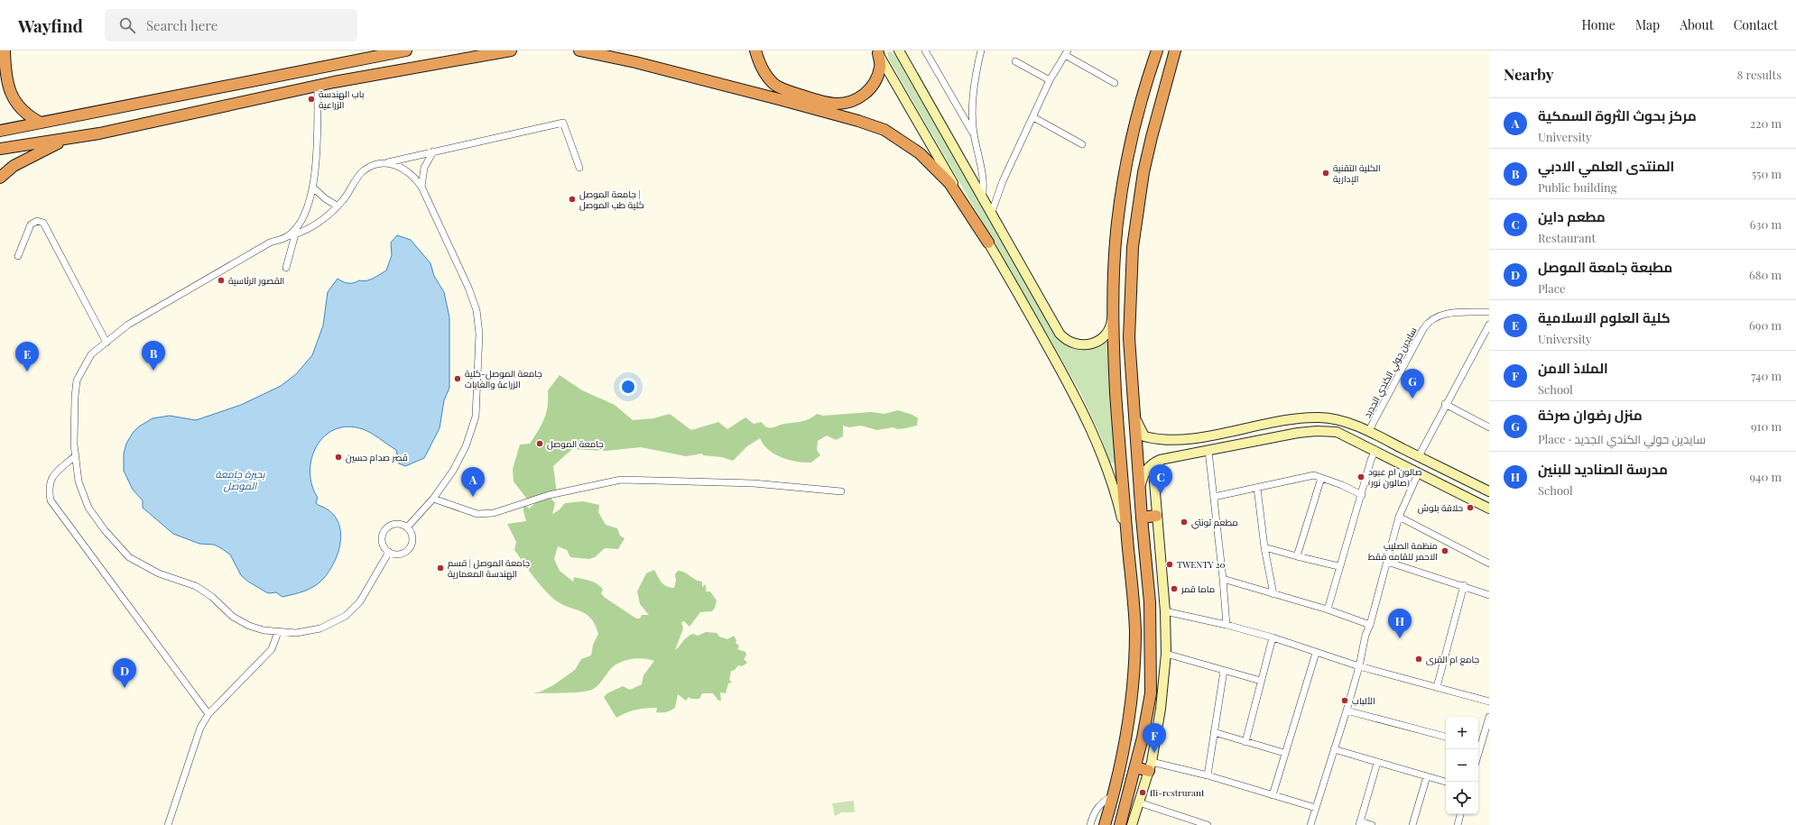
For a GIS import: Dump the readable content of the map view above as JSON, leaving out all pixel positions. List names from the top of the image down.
{
  "streets": {
    "street": ["سايدين حولي الكندي الجديد"]
  },
  "water": ["بحيرة جامعة الموصل"],
  "places": [
    "باب الهندسة الزراعية",
    "الكلية التقنية الإدارية",
    "جامعة الموصل | كلية طب الموصل",
    "القصور الرئاسية",
    "جامعة الموصل-كلية الزراعة والغابات",
    "جامعة الموصل",
    "قصر صدام حسين",
    "صالون ام عبود (صالون نور)",
    "حلاقة بلوش",
    "مطعم تونتي",
    "منظمة الصليب الاحمر للقامه فقط",
    "TWENTY 20",
    "جامعة الموصل | قسم الهندسة المعمارية",
    "ماما قمر",
    "جامع ام القرى",
    "الألباب",
    "fli-restrurant"
  ],
  "page": {
    "header": "Wayfind",
    "search": "Search here",
    "nav": [
      "Home",
      "Map",
      "About",
      "Contact"
    ],
    "heading": ["Nearby", "8 results"],
    "list": [
      {
        "mark": "A",
        "name": "مركز بحوث الثروة السمكية",
        "note": "University",
        "value": "220 m"
      },
      {
        "mark": "B",
        "name": "المنتدى العلمي الادبي",
        "note": "Public building",
        "value": "550 m"
      },
      {
        "mark": "C",
        "name": "مطعم داين",
        "note": "Restaurant",
        "value": "630 m"
      },
      {
        "mark": "D",
        "name": "مطبعة جامعة الموصل",
        "note": "Place",
        "value": "680 m"
      },
      {
        "mark": "E",
        "name": "كلية العلوم الاسلامية",
        "note": "University",
        "value": "690 m"
      },
      {
        "mark": "F",
        "name": "الملاذ الامن",
        "note": "School",
        "value": "740 m"
      },
      {
        "mark": "G",
        "name": "منزل رضوان صرخة",
        "note": "Place · سايدين حولي الكندي الجديد",
        "value": "910 m"
      },
      {
        "mark": "H",
        "name": "مدرسة الصناديد للبنين",
        "note": "School",
        "value": "940 m"
      }
    ],
    "pins": [
      "B",
      "E",
      "G",
      "C",
      "A",
      "H",
      "D",
      "F"
    ],
    "map_buttons": ["+", "−"]
  }
}
